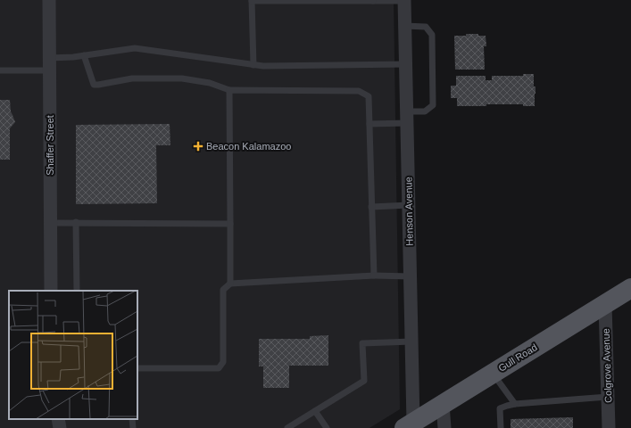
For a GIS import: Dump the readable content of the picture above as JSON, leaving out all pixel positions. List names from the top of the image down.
{
  "streets": {
    "main road": ["Gull Road"],
    "street": ["Shaffer Street", "Henson Avenue", "Colgrove Avenue"]
  },
  "crossings": [
    ["Henson Avenue", "Gull Road"],
    ["Gull Road", "Colgrove Avenue"]
  ],
  "places": {
    "health": ["Beacon Kalamazoo"]
  }
}
